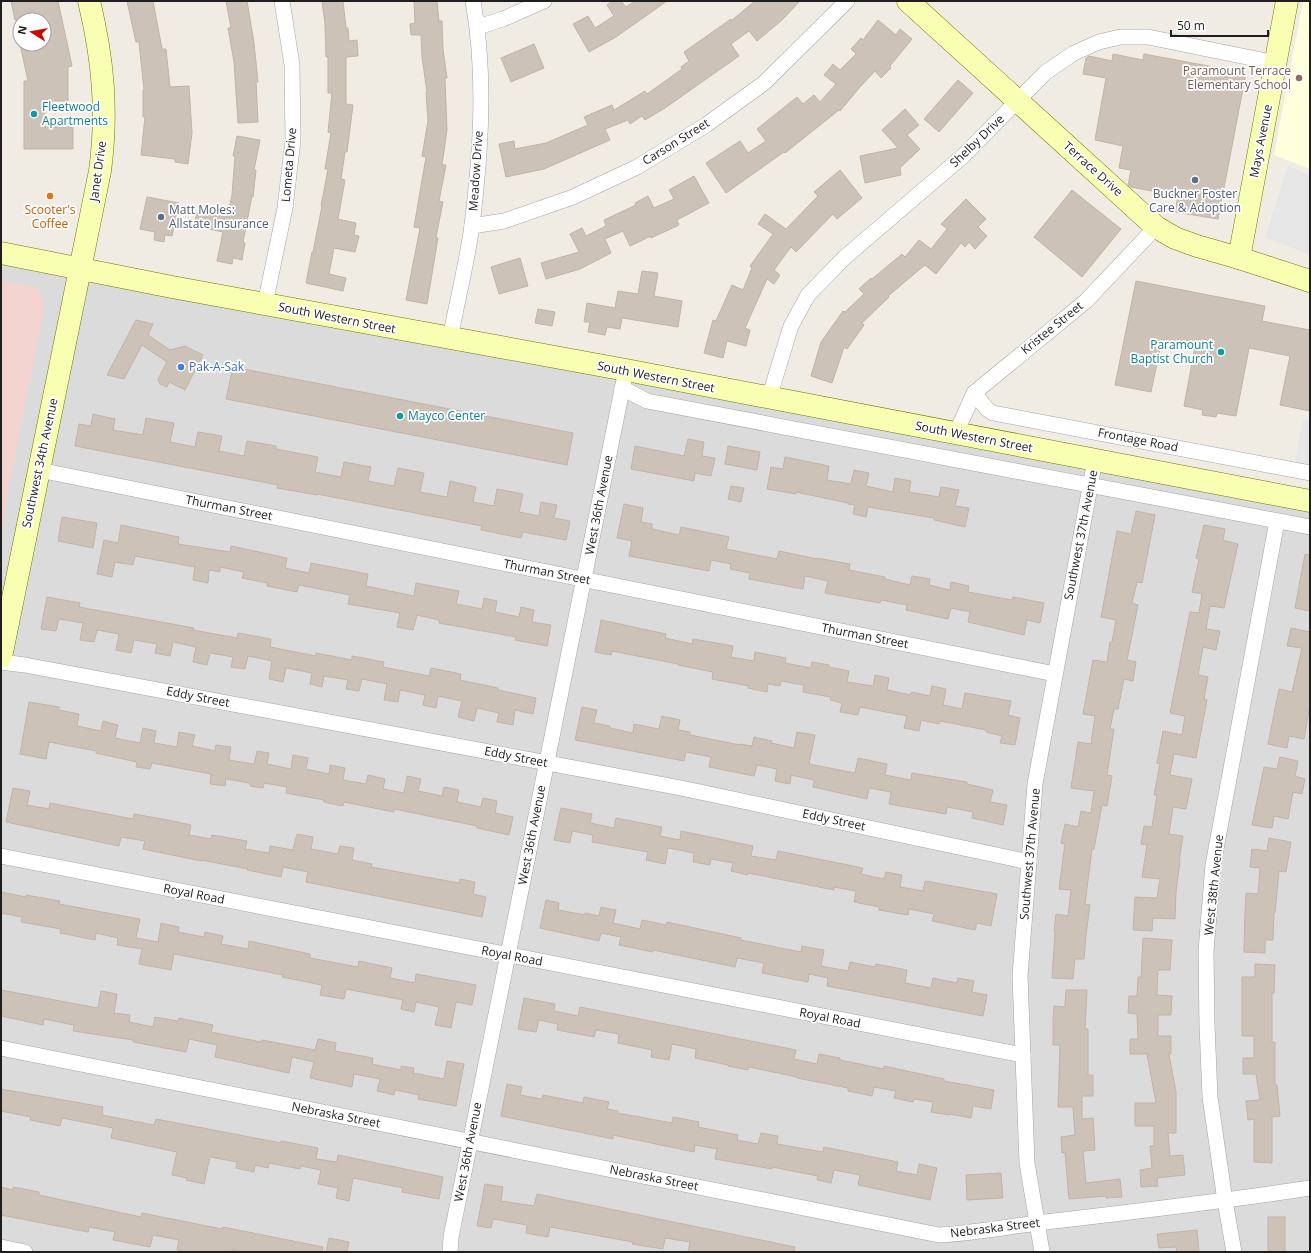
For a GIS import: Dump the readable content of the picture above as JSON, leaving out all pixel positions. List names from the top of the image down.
{
  "streets": {
    "main road": [
      "Mays Avenue",
      "Terrace Drive",
      "Janet Drive",
      "South Western Street",
      "Southwest 34th Avenue"
    ],
    "street": [
      "Shelby Drive",
      "Carson Street",
      "Lometa Drive",
      "Meadow Drive",
      "Kristee Street",
      "Frontage Road",
      "West 36th Avenue",
      "Thurman Street",
      "Southwest 37th Avenue",
      "Eddy Street",
      "West 38th Avenue",
      "Royal Road",
      "Nebraska Street"
    ]
  },
  "crossings": [
    ["Shelby Drive", "Mays Avenue"],
    ["Shelby Drive", "Terrace Drive"],
    ["Shelby Drive", "South Western Street"],
    ["Mays Avenue", "Terrace Drive"],
    ["Carson Street", "Meadow Drive"],
    ["Lometa Drive", "South Western Street"],
    ["Terrace Drive", "Kristee Street"],
    ["Janet Drive", "South Western Street"],
    ["Janet Drive", "Southwest 34th Avenue"],
    ["Meadow Drive", "South Western Street"],
    ["South Western Street", "Kristee Street"],
    ["South Western Street", "Southwest 34th Avenue"],
    ["South Western Street", "West 36th Avenue"],
    ["South Western Street", "Southwest 37th Avenue"],
    ["Kristee Street", "Frontage Road"],
    ["Southwest 34th Avenue", "Thurman Street"],
    ["West 36th Avenue", "Thurman Street"],
    ["West 36th Avenue", "Eddy Street"],
    ["West 36th Avenue", "Royal Road"],
    ["West 36th Avenue", "Nebraska Street"],
    ["Thurman Street", "Southwest 37th Avenue"],
    ["Southwest 37th Avenue", "Eddy Street"],
    ["Southwest 37th Avenue", "Royal Road"],
    ["Southwest 37th Avenue", "Nebraska Street"],
    ["West 38th Avenue", "Nebraska Street"]
  ],
  "places": [
    "Paramount Terrace Elementary School",
    "Fleetwood Apartments",
    "Buckner Foster Care & Adoption",
    "Scooter's Coffee",
    "Matt Moles: Allstate Insurance",
    "Paramount Baptist Church",
    "Pak-A-Sak",
    "Mayco Center"
  ],
  "scale_bar": "50 m",
  "north": "left"
}
